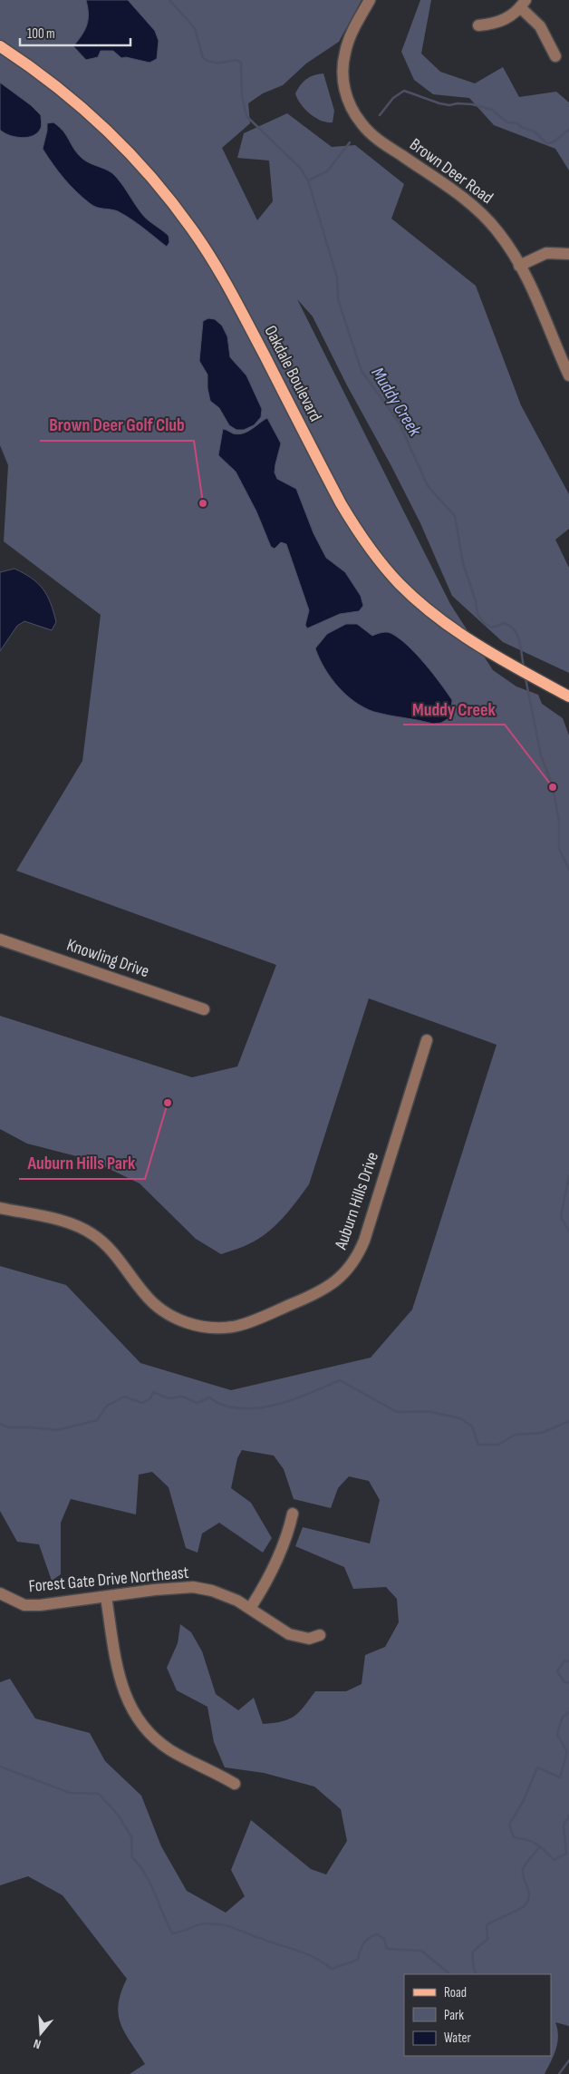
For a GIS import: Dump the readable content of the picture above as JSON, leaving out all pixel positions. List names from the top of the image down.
{
  "streets": {
    "main road": ["Oakdale Boulevard"],
    "street": [
      "Brown Deer Road",
      "Knowling Drive",
      "Auburn Hills Drive",
      "Forest Gate Drive Northeast"
    ]
  },
  "water": ["Muddy Creek"],
  "places": ["Brown Deer Golf Club", "Muddy Creek", "Auburn Hills Park"],
  "legend": ["Road", "Park", "Water"],
  "scale_bar": "100 m",
  "north": "bottom"
}
